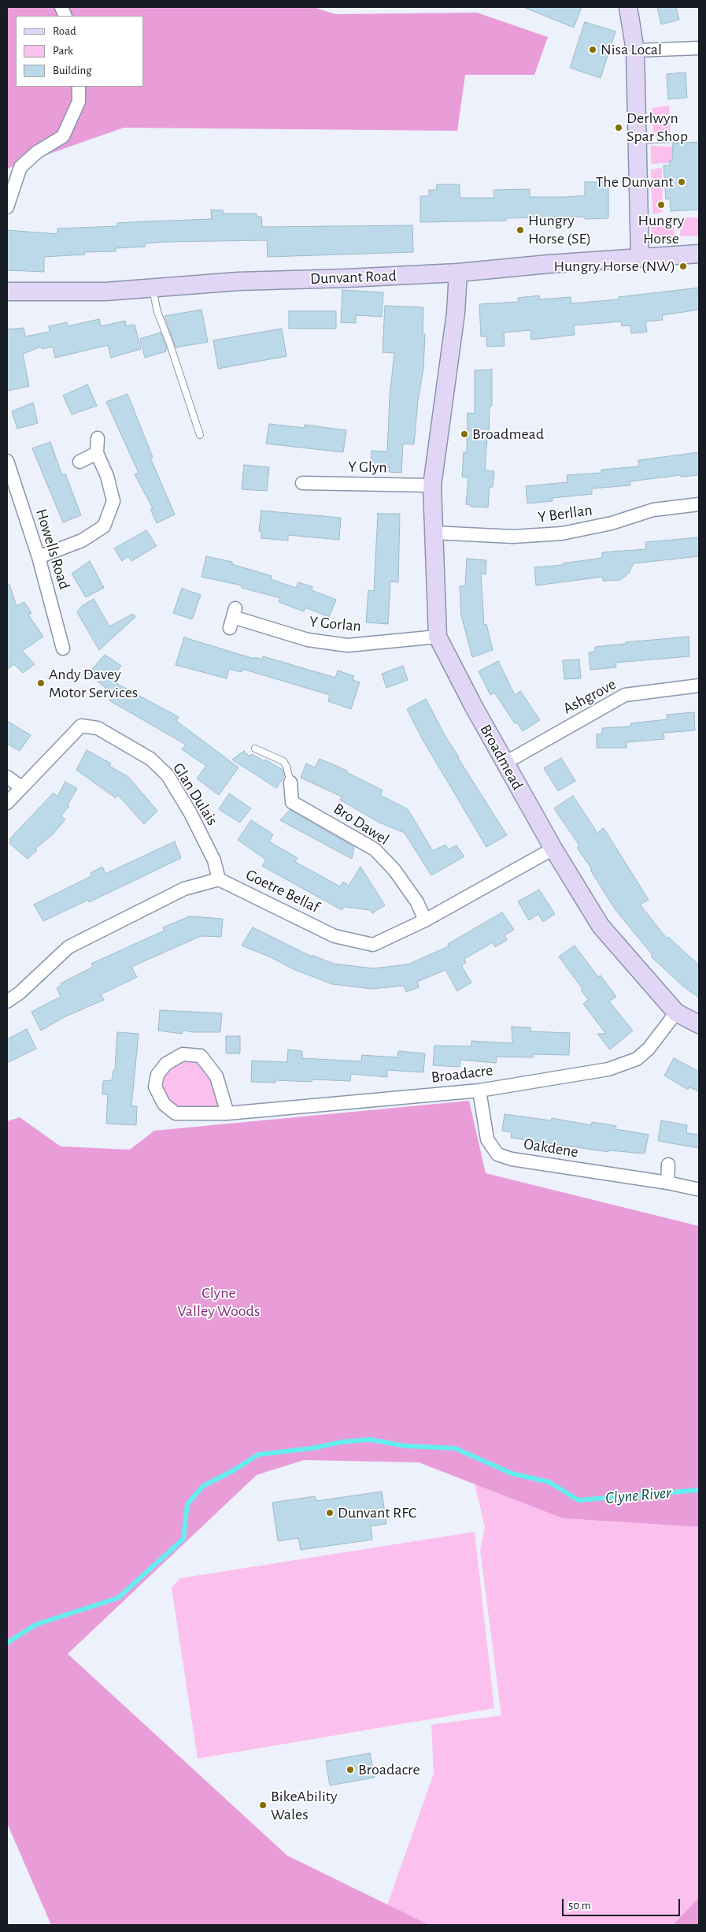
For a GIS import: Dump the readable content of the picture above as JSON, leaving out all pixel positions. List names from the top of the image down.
{
  "streets": {
    "street": [
      "Dunvant Road",
      "Y Glyn",
      "Y Berllan",
      "Howells Road",
      "Y Gorlan",
      "Ashgrove",
      "Broadmead",
      "Glan Dulais",
      "Bro Dawel",
      "Goetre Bellaf",
      "Broadacre",
      "Oakdene"
    ]
  },
  "crossings": [
    ["Dunvant Road", "Broadmead"],
    ["Y Glyn", "Broadmead"],
    ["Y Berllan", "Broadmead"],
    ["Y Gorlan", "Broadmead"],
    ["Ashgrove", "Broadmead"],
    ["Broadmead", "Goetre Bellaf"],
    ["Broadmead", "Broadacre"],
    ["Glan Dulais", "Goetre Bellaf"],
    ["Bro Dawel", "Goetre Bellaf"],
    ["Broadacre", "Oakdene"]
  ],
  "water": ["Clyne River"],
  "parks": ["Clyne Valley Woods"],
  "places": [
    "Nisa Local",
    "Derlwyn Spar Shop",
    "The Dunvant",
    "Hungry Horse",
    "Hungry Horse (SE)",
    "Hungry Horse (NW)",
    "Broadmead",
    "Andy Davey Motor Services",
    "Dunvant RFC",
    "Broadacre",
    "BikeAbility Wales"
  ],
  "legend": ["Road", "Park", "Building"],
  "scale_bar": "50 m"
}
